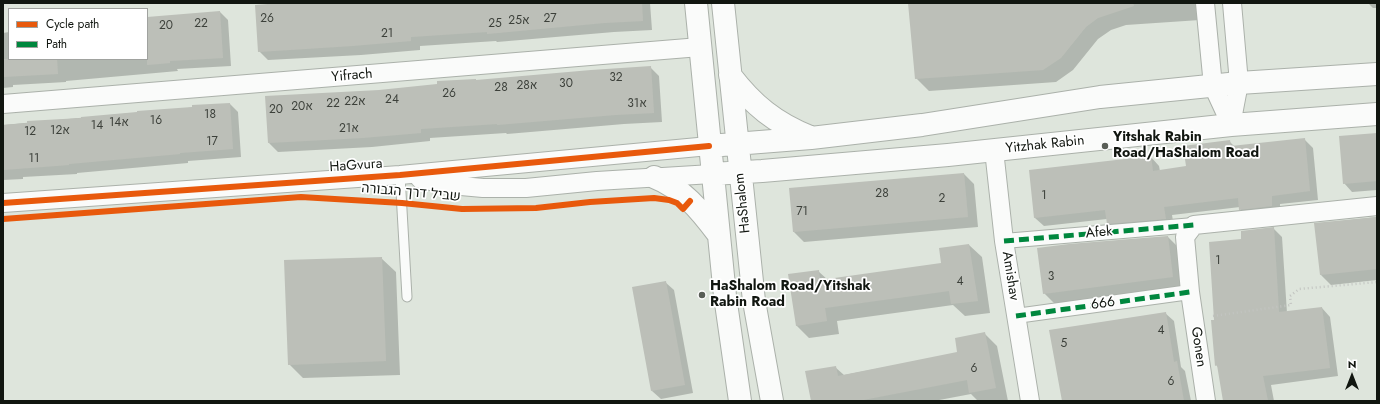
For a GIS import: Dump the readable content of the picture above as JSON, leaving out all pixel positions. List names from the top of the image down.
{
  "streets": {
    "main road": ["Yitzhak Rabin", "HaGvura", "HaShalom"],
    "street": [
      "Yifrach",
      "Afek",
      "Amishav",
      "666",
      "Gonen"
    ],
    "cycle path": ["שביל דרך הגבורה"]
  },
  "crossings": [
    ["Yifrach", "HaShalom"],
    ["Yitzhak Rabin", "HaGvura"],
    ["Yitzhak Rabin", "HaShalom"],
    ["Yitzhak Rabin", "Amishav"],
    ["HaGvura", "HaShalom"],
    ["Afek", "Amishav"],
    ["Amishav", "666"],
    ["666", "Gonen"]
  ],
  "places": ["Yitshak Rabin Road/HaShalom Road", "HaShalom Road/Yitshak Rabin Road"],
  "house_numbers": [
    "26",
    "27",
    "25א",
    "22",
    "25",
    "20",
    "21",
    "32",
    "30",
    "28א",
    "28",
    "26",
    "24",
    "22א",
    "22",
    "31א",
    "20א",
    "20",
    "18",
    "16",
    "14א",
    "14",
    "21א",
    "12א",
    "12",
    "17",
    "11",
    "28",
    "1",
    "2",
    "71",
    "1",
    "3",
    "4",
    "4",
    "5",
    "6",
    "6"
  ],
  "legend": ["Cycle path", "Path"],
  "north": "top"
}
